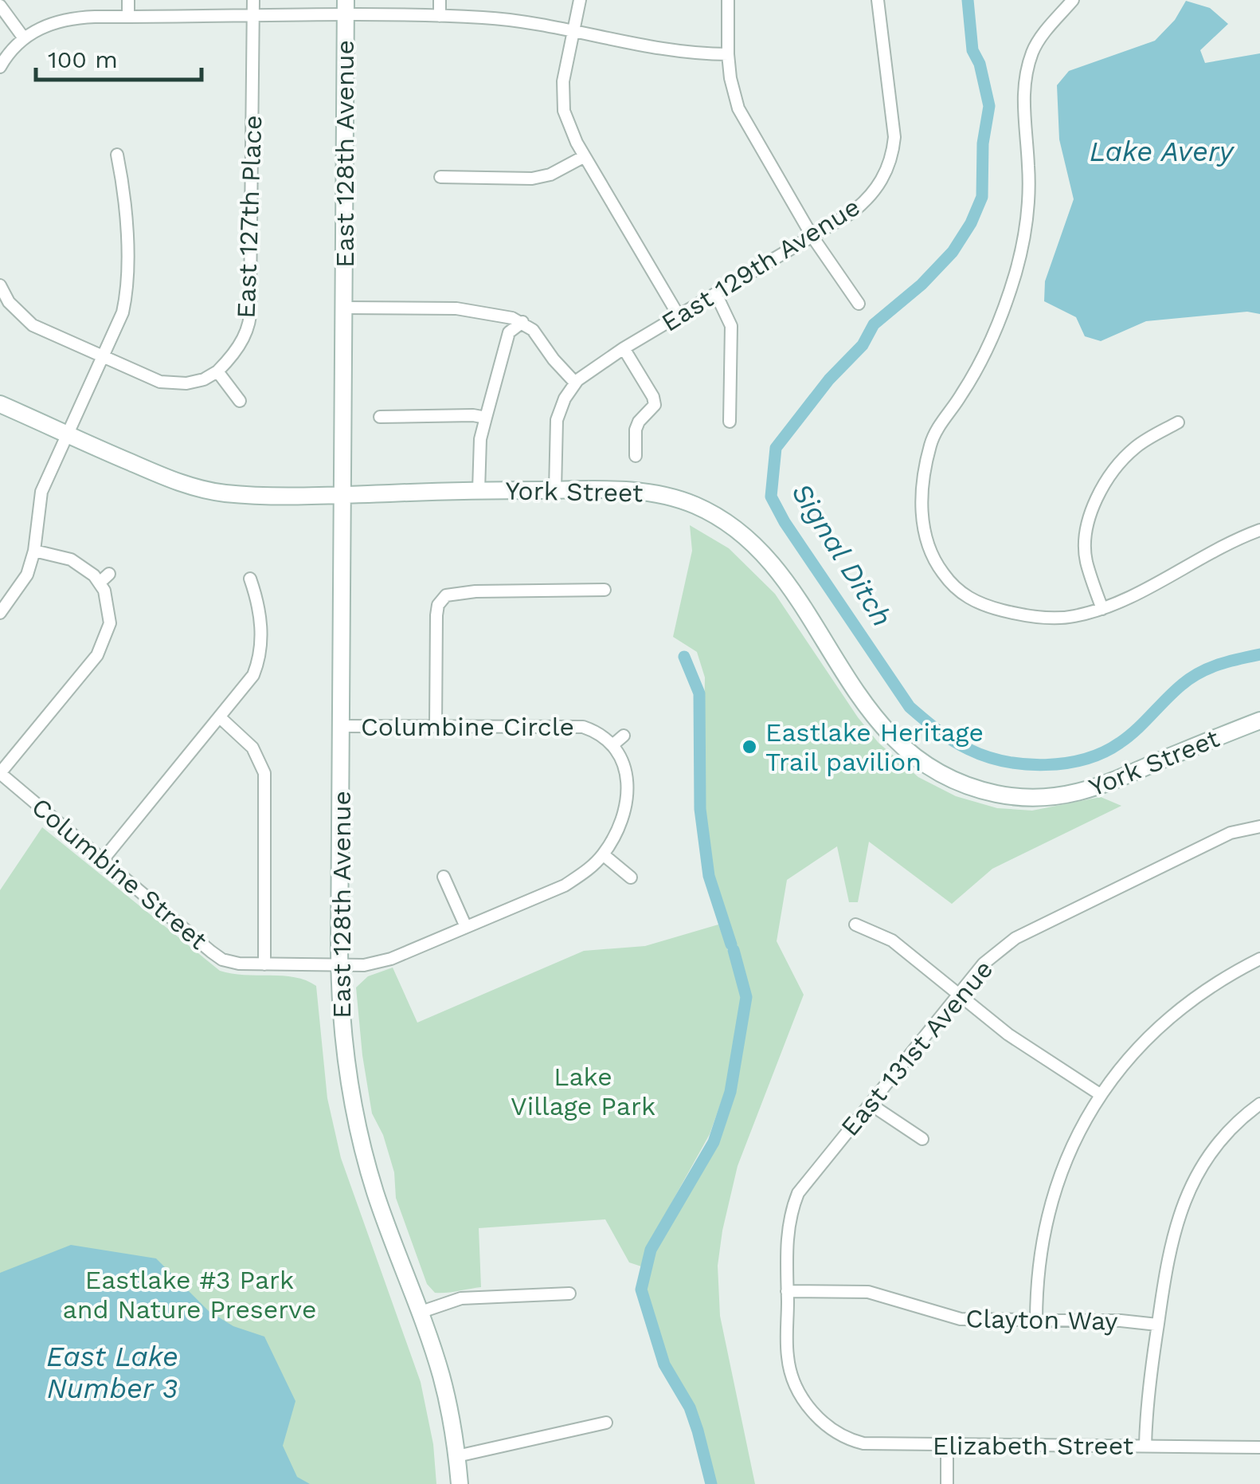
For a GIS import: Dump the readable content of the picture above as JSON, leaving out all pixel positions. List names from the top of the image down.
{
  "streets": {
    "main road": ["East 128th Avenue", "York Street"],
    "street": [
      "East 127th Place",
      "East 129th Avenue",
      "Columbine Circle",
      "Columbine Street",
      "East 131st Avenue",
      "Clayton Way",
      "Elizabeth Street"
    ]
  },
  "crossings": [
    ["East 128th Avenue", "York Street"],
    ["East 128th Avenue", "Columbine Circle"],
    ["East 128th Avenue", "Columbine Street"],
    ["East 129th Avenue", "York Street"],
    ["Columbine Circle", "Columbine Street"],
    ["East 131st Avenue", "Clayton Way"],
    ["East 131st Avenue", "Elizabeth Street"]
  ],
  "water": ["Lake Avery", "Signal Ditch", "East Lake Number 3"],
  "parks": ["Lake Village Park", "Eastlake #3 Park and Nature Preserve"],
  "places": ["Eastlake Heritage Trail pavilion"],
  "scale_bar": "100 m"
}
